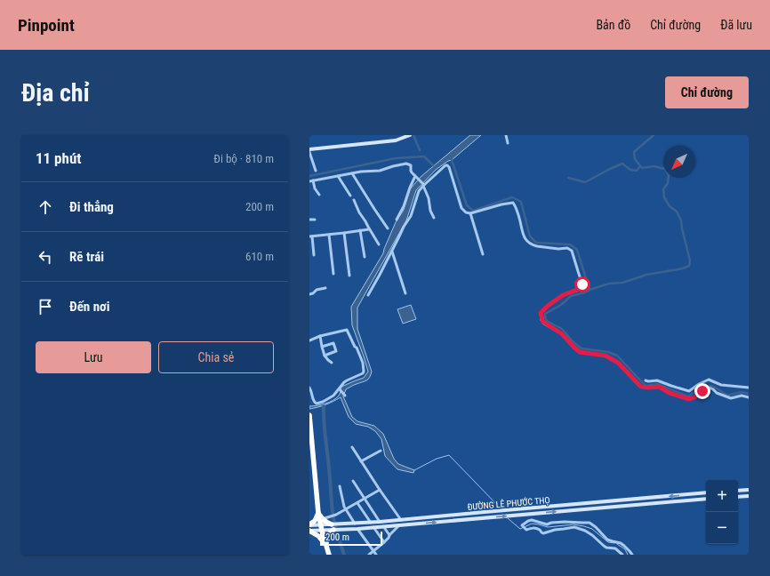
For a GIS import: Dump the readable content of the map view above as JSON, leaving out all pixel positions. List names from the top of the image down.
{
  "streets": {
    "street": ["ĐƯỜNG LÊ PHƯỚC THỌ"]
  },
  "scale_bar": "200 m",
  "north": "bottom left",
  "page": {
    "header": "Pinpoint",
    "nav": ["Bản đồ", "Chỉ đường", "Đã lưu"],
    "buttons": [
      "Chỉ đường",
      ["Lưu", "Chia sẻ"]
    ],
    "title": "Địa chỉ",
    "heading": ["11 phút", "Đi bộ · 810 m"],
    "list": [
      ["Đi thẳng", "200 m"],
      ["Rẽ trái", "610 m"],
      "Đến nơi"
    ],
    "map_buttons": ["+", "−"],
    "scale": "200 m"
  }
}
